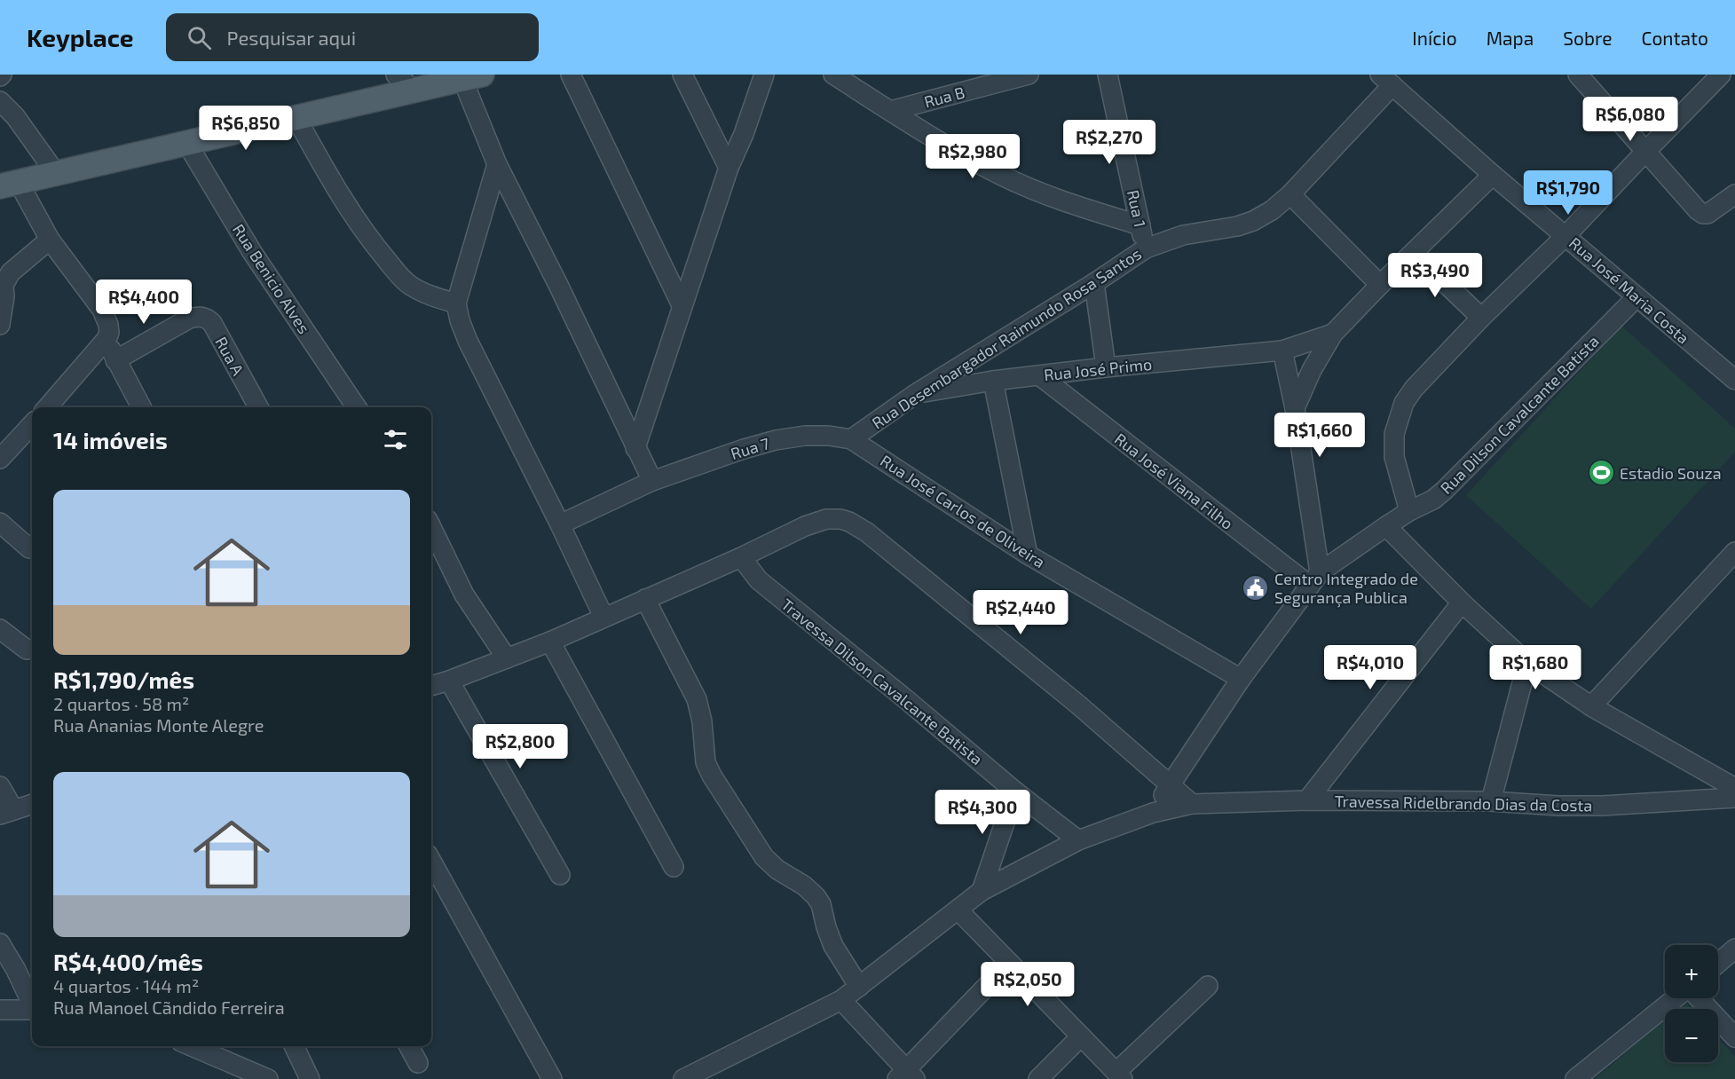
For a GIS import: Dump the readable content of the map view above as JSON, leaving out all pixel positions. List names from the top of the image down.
{
  "streets": {
    "street": [
      "Rua B",
      "Rua 1",
      "Rua Benicio Alves",
      "Rua José Maria Costa",
      "Rua Desembargador Raimundo Rosa Santos",
      "Rua A",
      "Rua José Primo",
      "Rua Dilson Cavalcante Batista",
      "Rua 7",
      "Rua José Viana Filho",
      "Rua José Carlos de Oliveira",
      "Travessa Dilson Cavalcante Batista",
      "Travessa Ridelbrando Dias da Costa"
    ]
  },
  "crossings": [
    ["Rua 1", "Rua Desembargador Raimundo Rosa Santos"],
    ["Rua José Maria Costa", "Rua Desembargador Raimundo Rosa Santos"],
    ["Rua José Maria Costa", "Rua Dilson Cavalcante Batista"],
    ["Rua Desembargador Raimundo Rosa Santos", "Rua José Primo"],
    ["Rua Desembargador Raimundo Rosa Santos", "Rua 7"],
    ["Rua Desembargador Raimundo Rosa Santos", "Rua José Carlos de Oliveira"],
    ["Rua José Primo", "Rua José Viana Filho"],
    ["Rua Dilson Cavalcante Batista", "Rua José Viana Filho"],
    ["Rua Dilson Cavalcante Batista", "Rua José Carlos de Oliveira"],
    ["Rua Dilson Cavalcante Batista", "Travessa Ridelbrando Dias da Costa"],
    ["Rua 7", "Rua José Carlos de Oliveira"],
    ["Travessa Dilson Cavalcante Batista", "Travessa Ridelbrando Dias da Costa"]
  ],
  "places": {
    "sports": ["Estadio Souza"],
    "public building": ["Centro Integrado de Segurança Publica"]
  },
  "page": {
    "header": "Keyplace",
    "search": "Pesquisar aqui",
    "nav": [
      "Início",
      "Mapa",
      "Sobre",
      "Contato"
    ],
    "price": [
      "R$6,080",
      "R$6,850",
      "R$2,270",
      "R$2,980",
      "R$1,790",
      "R$3,490",
      "R$4,400",
      "R$1,660",
      "R$2,440",
      "R$4,010",
      "R$1,680",
      "R$2,800",
      "R$4,300",
      "R$2,050"
    ],
    "heading": "14 imóveis",
    "list": [
      {
        "name": "R$1,790/mês",
        "note": "2 quartos · 58 m² · Rua Ananias Monte Alegre"
      },
      {
        "name": "R$4,400/mês",
        "note": "4 quartos · 144 m² · Rua Manoel Cãndido Ferreira"
      }
    ],
    "map_buttons": ["+", "−"]
  }
}
